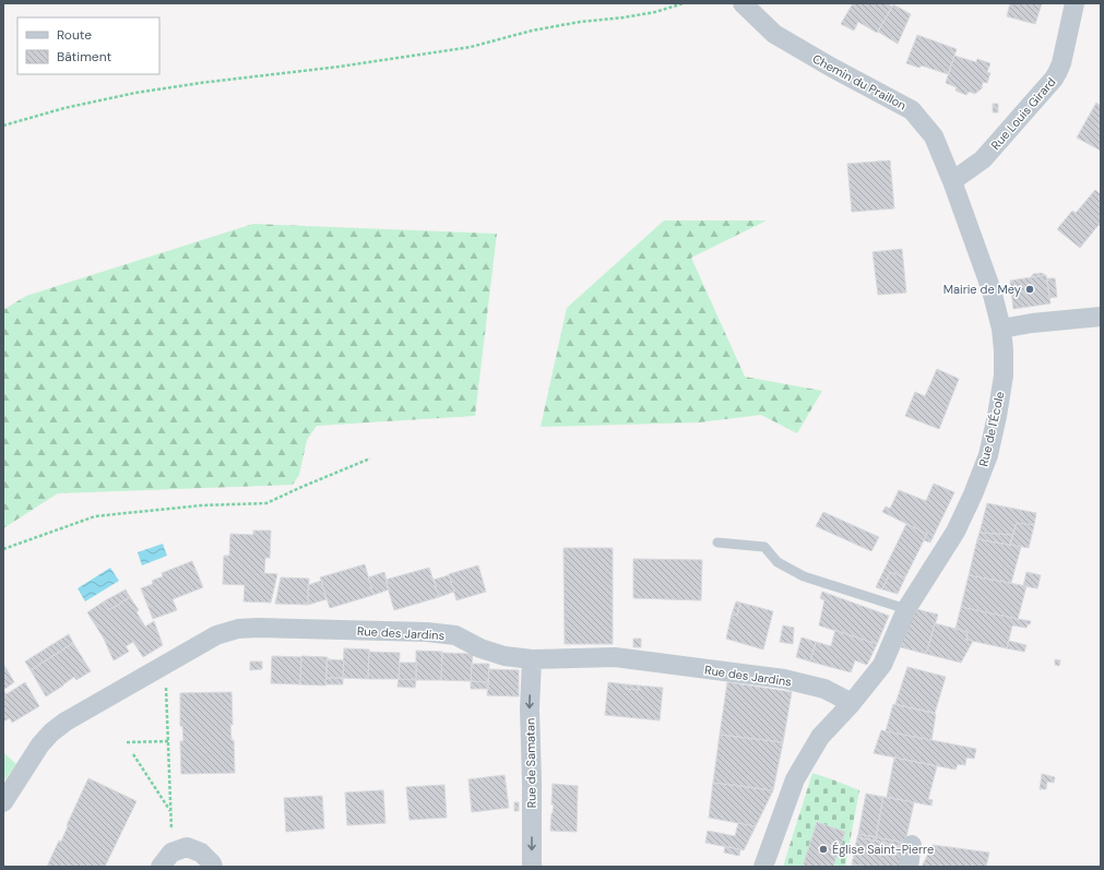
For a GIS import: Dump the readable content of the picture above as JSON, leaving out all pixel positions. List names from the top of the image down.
{
  "streets": {
    "street": [
      "Chemin du Praillon",
      "Rue Louis Girard",
      "Rue de l'École",
      "Rue des Jardins",
      "Rue de Samatan"
    ]
  },
  "crossings": [
    ["Chemin du Praillon", "Rue Louis Girard"],
    ["Chemin du Praillon", "Rue de l'École"],
    ["Rue Louis Girard", "Rue de l'École"],
    ["Rue de l'École", "Rue des Jardins"],
    ["Rue des Jardins", "Rue de Samatan"]
  ],
  "one_way": ["Rue de Samatan"],
  "places": ["Mairie de Mey", "Église Saint-Pierre"],
  "legend": ["Route", "Bâtiment"]
}
